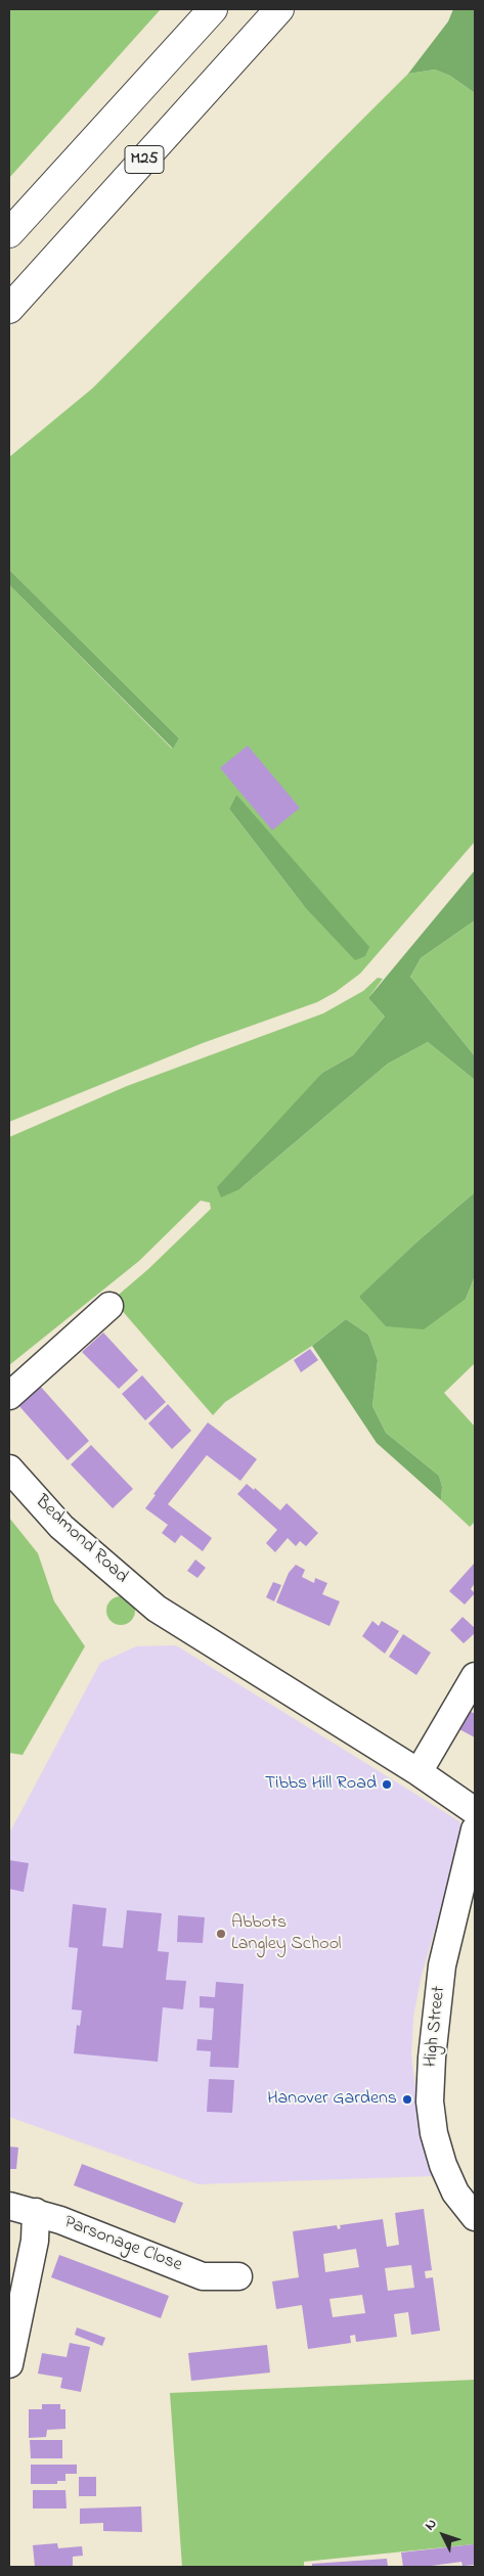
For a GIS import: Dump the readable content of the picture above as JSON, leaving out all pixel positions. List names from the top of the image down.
{
  "streets": {
    "highway": ["M25"],
    "street": ["Bedmond Road", "High Street", "Parsonage Close"]
  },
  "places": ["Tibbs Hill Road", "Abbots Langley School", "Hanover Gardens"],
  "north": "top left"
}
